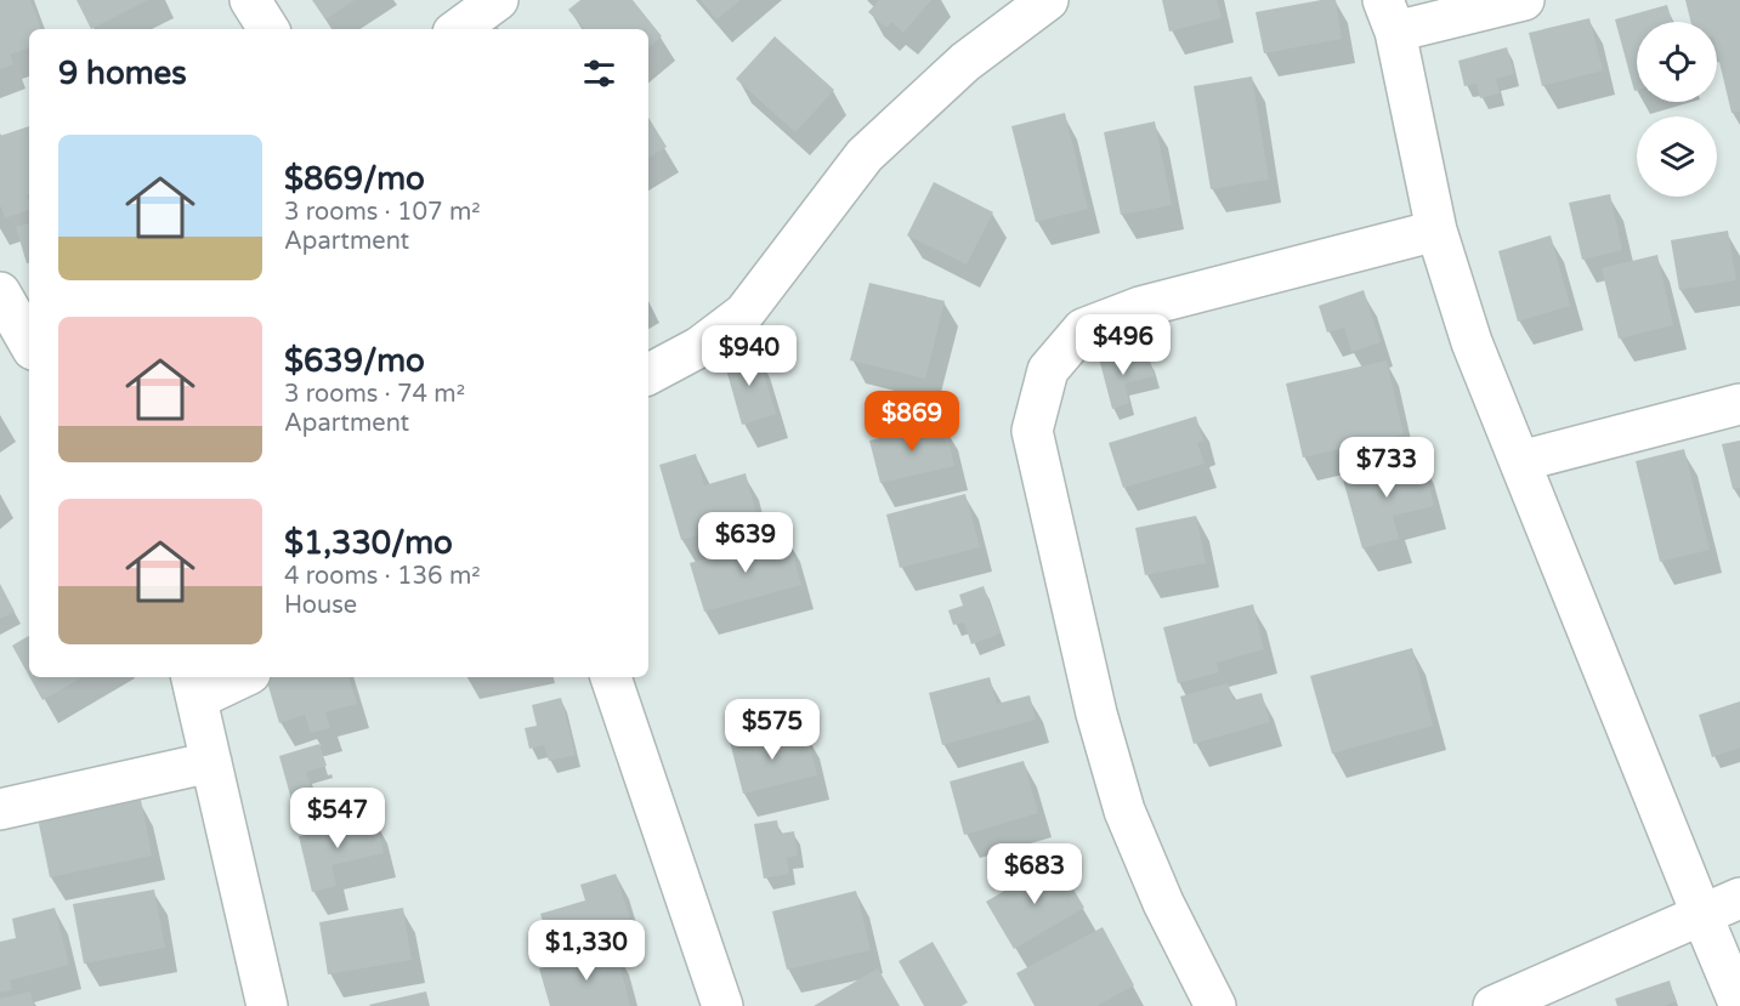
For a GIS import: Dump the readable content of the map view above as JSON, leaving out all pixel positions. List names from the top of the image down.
{
  "page": {
    "heading": "9 homes",
    "list": [
      {
        "name": "$869/mo",
        "note": "3 rooms · 107 m² · Apartment"
      },
      {
        "name": "$639/mo",
        "note": "3 rooms · 74 m² · Apartment"
      },
      {
        "name": "$1,330/mo",
        "note": "4 rooms · 136 m² · House"
      }
    ],
    "price": [
      "$496",
      "$940",
      "$869",
      "$733",
      "$639",
      "$575",
      "$547",
      "$683",
      "$1,330"
    ]
  }
}
